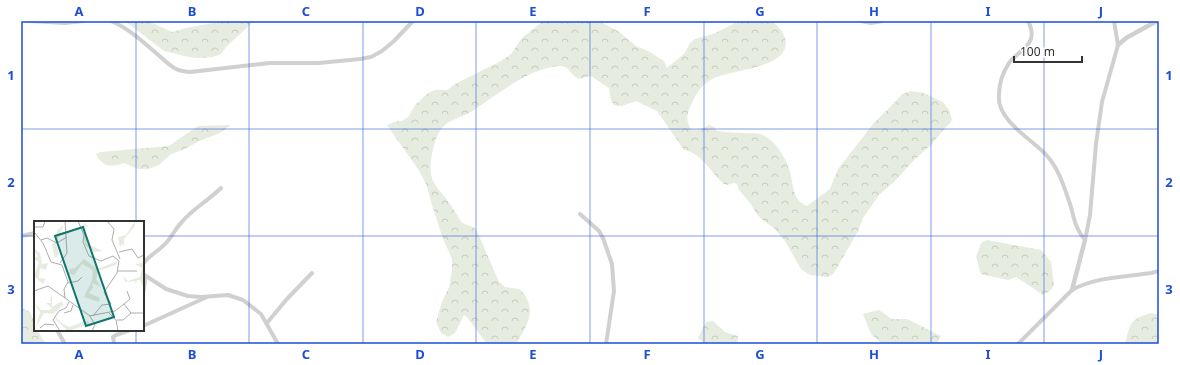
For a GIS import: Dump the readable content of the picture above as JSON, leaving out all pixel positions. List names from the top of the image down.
{
  "scale_bar": "100 m",
  "grid": {
    "columns": [
      "A",
      "B",
      "C",
      "D",
      "E",
      "F",
      "G",
      "H",
      "I",
      "J"
    ],
    "rows": ["1", "2", "3"]
  }
}
